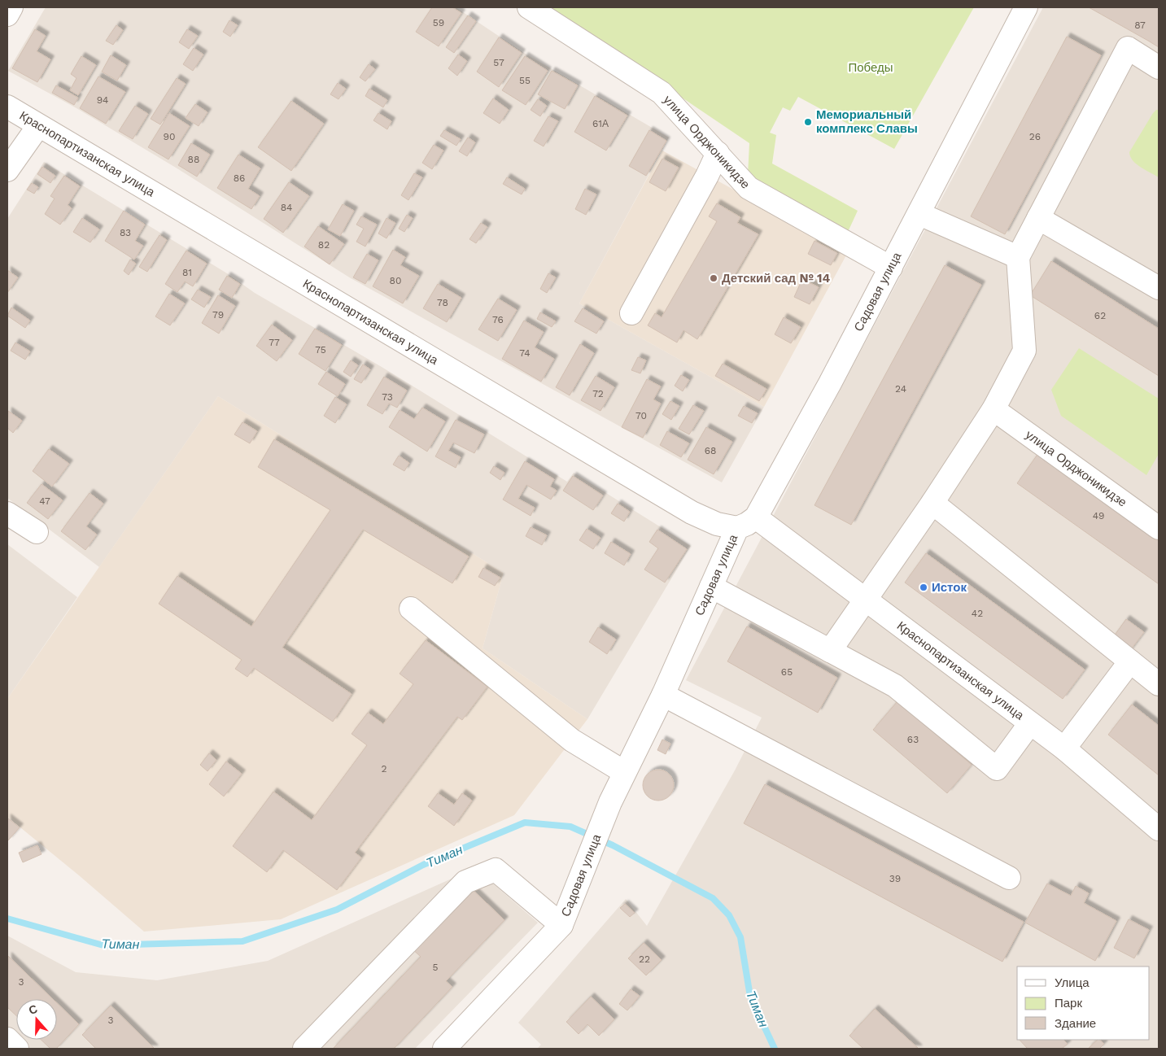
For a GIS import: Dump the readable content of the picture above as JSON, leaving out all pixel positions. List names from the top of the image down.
{
  "streets": {
    "street": ["улица Орджоникидзе", "Краснопартизанская улица", "Садовая улица"]
  },
  "crossings": [
    ["улица Орджоникидзе", "Садовая улица"],
    ["Краснопартизанская улица", "Садовая улица"]
  ],
  "water": ["Тиман"],
  "parks": ["Победы"],
  "places": ["Мемориальный комплекс Славы", "Детский сад № 14", "Исток"],
  "house_numbers": [
    "59",
    "87",
    "57",
    "55",
    "94",
    "61А",
    "90",
    "26",
    "88",
    "86",
    "84",
    "83",
    "82",
    "81",
    "80",
    "78",
    "79",
    "62",
    "76",
    "77",
    "75",
    "74",
    "24",
    "72",
    "73",
    "70",
    "68",
    "47",
    "49",
    "42",
    "65",
    "63",
    "2",
    "39",
    "22",
    "5",
    "3",
    "3"
  ],
  "legend": ["Улица", "Парк", "Здание"],
  "north": "top"
}
